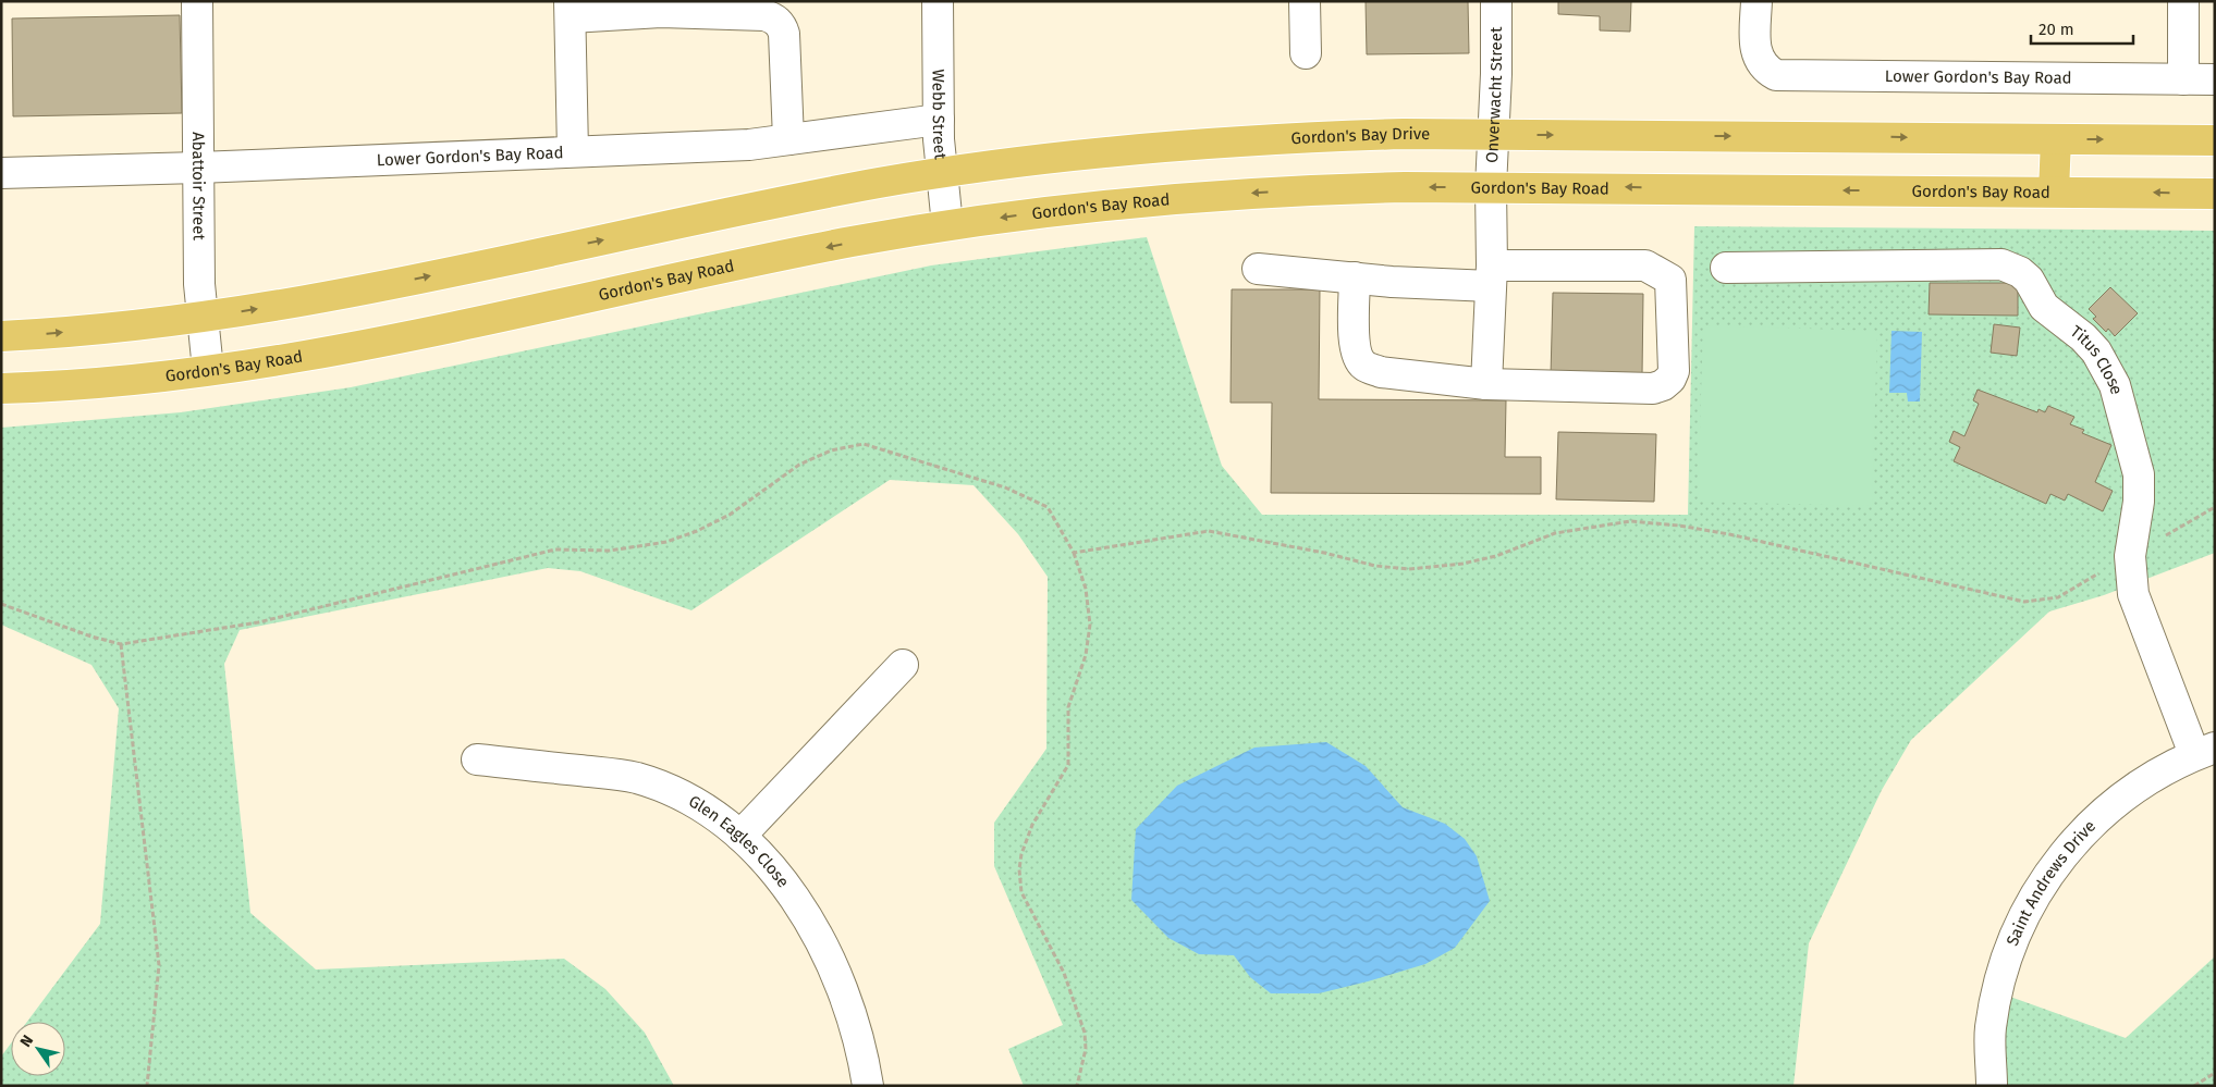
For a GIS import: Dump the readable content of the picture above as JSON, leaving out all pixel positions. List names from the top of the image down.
{
  "streets": {
    "main road": ["Gordon's Bay Drive", "Gordon's Bay Road"],
    "street": [
      "Lower Gordon's Bay Road",
      "Onverwacht Street",
      "Webb Street",
      "Abattoir Street",
      "Titus Close",
      "Glen Eagles Close",
      "Saint Andrews Drive"
    ]
  },
  "crossings": [
    ["Lower Gordon's Bay Road", "Webb Street"],
    ["Lower Gordon's Bay Road", "Abattoir Street"],
    ["Onverwacht Street", "Gordon's Bay Drive"],
    ["Onverwacht Street", "Gordon's Bay Road"],
    ["Webb Street", "Gordon's Bay Drive"],
    ["Webb Street", "Gordon's Bay Road"],
    ["Abattoir Street", "Gordon's Bay Road"],
    ["Titus Close", "Saint Andrews Drive"]
  ],
  "scale_bar": "20 m",
  "north": "top left"
}
